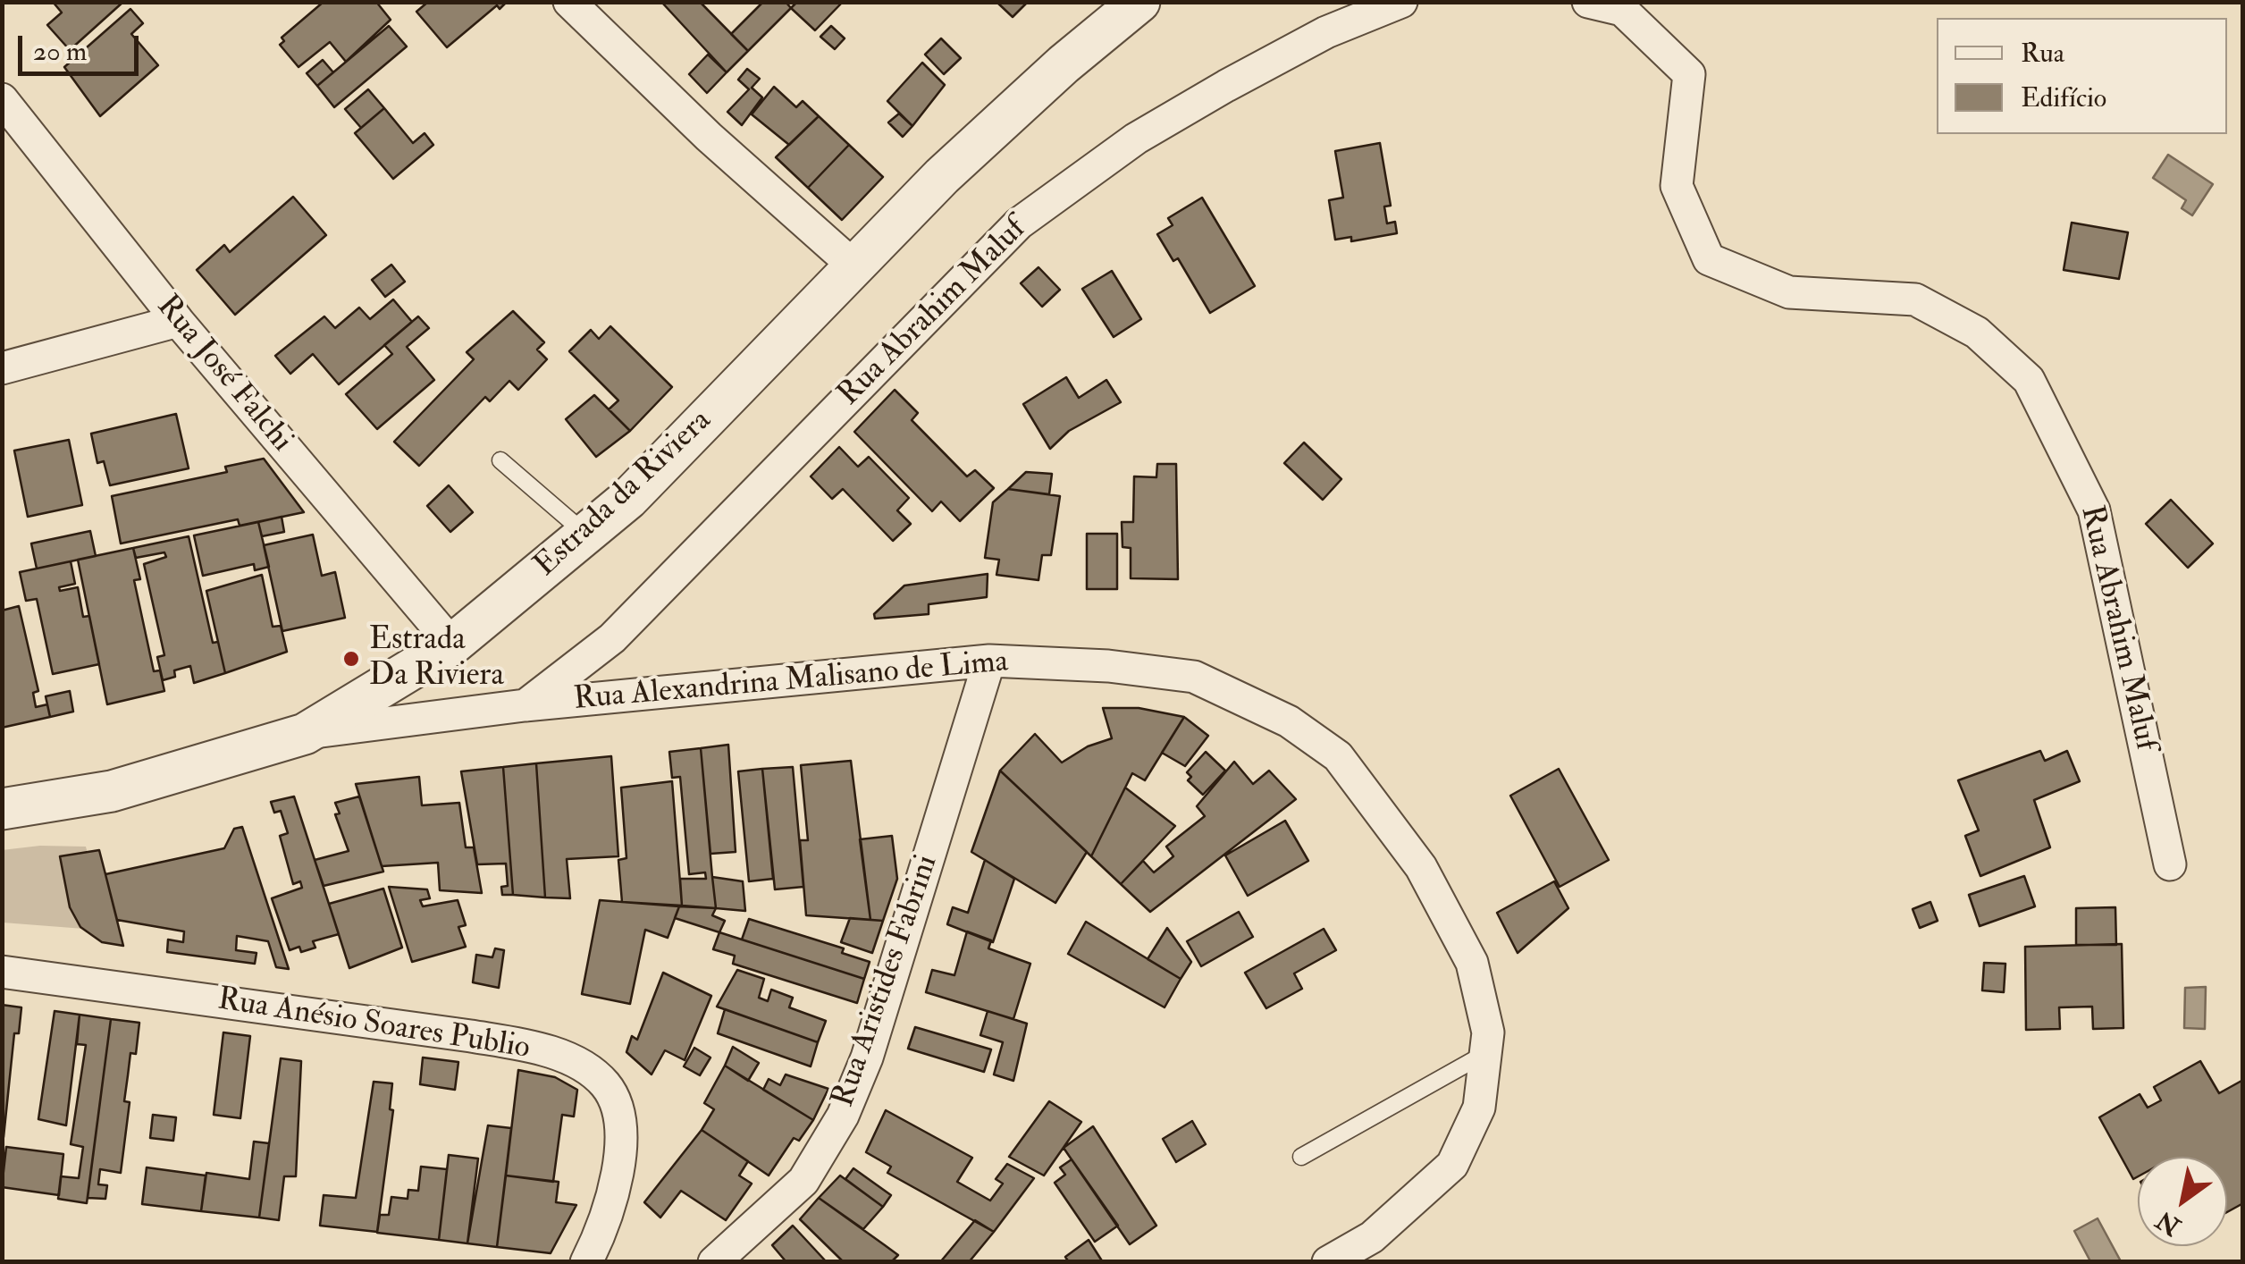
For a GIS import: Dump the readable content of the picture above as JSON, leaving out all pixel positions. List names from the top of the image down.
{
  "streets": {
    "street": [
      "Rua Abrahim Maluf",
      "Rua José Falchi",
      "Estrada da Riviera",
      "Rua Alexandrina Malisano de Lima",
      "Rua Aristides Fabrini",
      "Rua Anésio Soares Publio"
    ]
  },
  "crossings": [
    ["Rua Abrahim Maluf", "Rua Alexandrina Malisano de Lima"],
    ["Rua José Falchi", "Estrada da Riviera"],
    ["Estrada da Riviera", "Rua Alexandrina Malisano de Lima"],
    ["Rua Alexandrina Malisano de Lima", "Rua Aristides Fabrini"]
  ],
  "places": ["Estrada Da Riviera"],
  "legend": ["Rua", "Edifício"],
  "scale_bar": "20 m",
  "north": "bottom left"
}
